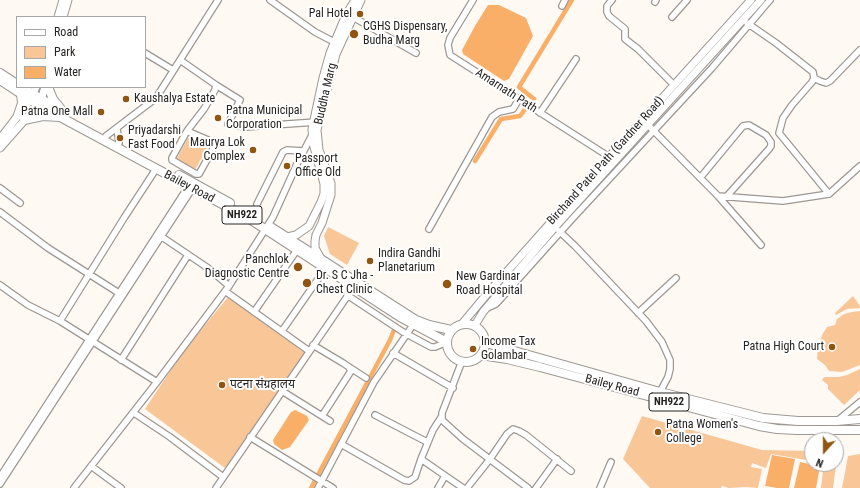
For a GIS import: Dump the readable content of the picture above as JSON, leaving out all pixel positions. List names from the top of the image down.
{
  "streets": {
    "highway": ["Bailey Road", "NH922"],
    "main road": ["Buddha Marg", "Birchand Patel Path (Gardner Road)"],
    "street": ["Amarnath Path"]
  },
  "crossings": [
    ["Amarnath Path", "Birchand Patel Path (Gardner Road)"],
    ["Buddha Marg", "Bailey Road"],
    ["Birchand Patel Path (Gardner Road)", "Bailey Road"],
    ["Birchand Patel Path (Gardner Road)", "NH922"],
    ["Bailey Road", "NH922"]
  ],
  "places": [
    "Pal Hotel",
    "CGHS Dispensary, Budha Marg",
    "Kaushalya Estate",
    "Patna One Mall",
    "Patna Municipal Corporation",
    "Priyadarshi Fast Food",
    "Maurya Lok Complex",
    "Passport Office Old",
    "Indira Gandhi Planetarium",
    "Panchlok Diagnostic Centre",
    "Dr. S C Jha - Chest Clinic",
    "New Gardinar Road Hospital",
    "Patna High Court",
    "Income Tax Golambar",
    "पटना संग्रहालय",
    "Patna Women's College"
  ],
  "legend": ["Road", "Park", "Water"],
  "north": "bottom"
}
